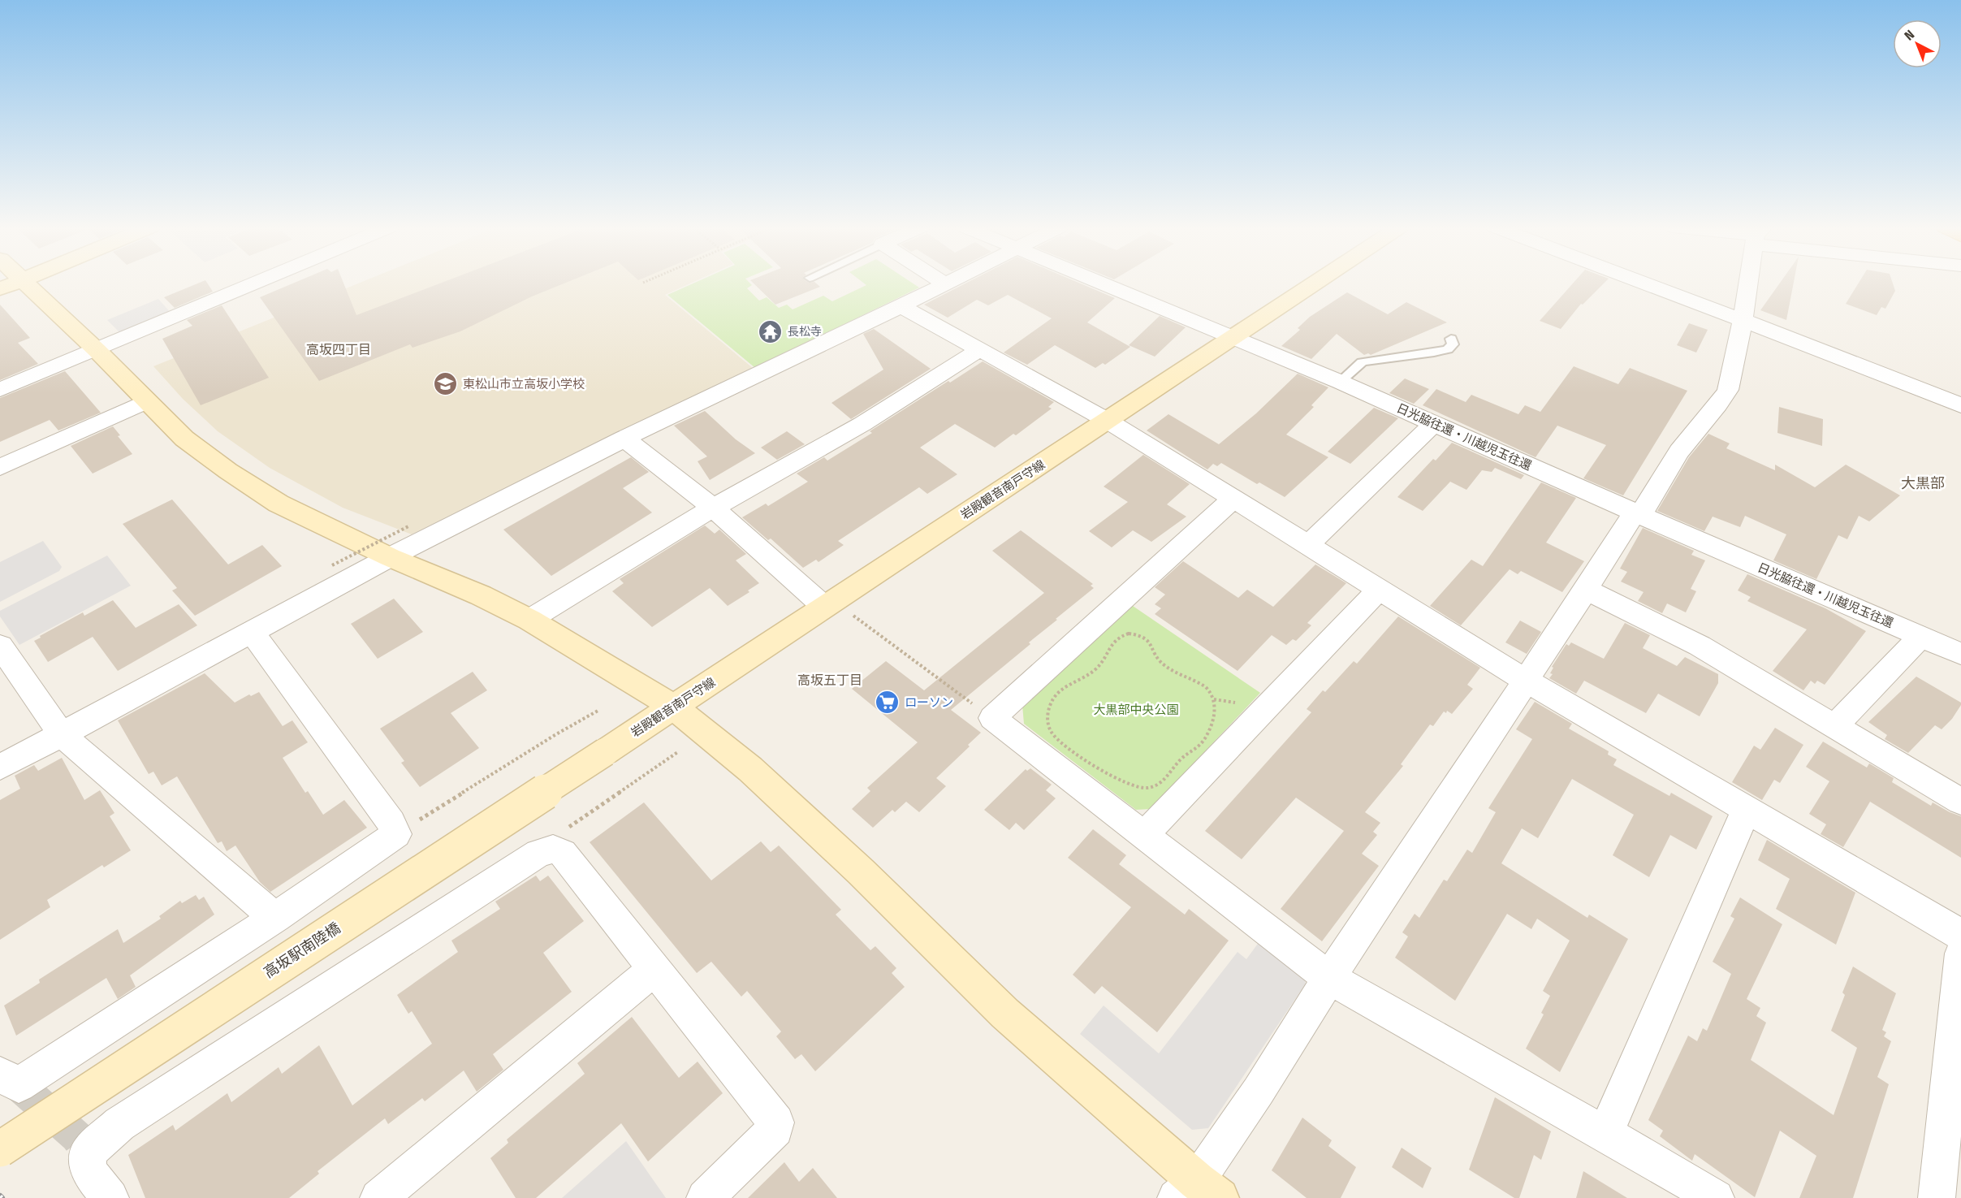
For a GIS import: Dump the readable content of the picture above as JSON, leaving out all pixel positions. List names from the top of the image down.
{
  "streets": {
    "main road": ["岩殿観音南戸守線", "高坂駅南陸橋"],
    "street": ["日光脇往還・川越児玉往還"]
  },
  "crossings": [
    ["日光脇往還・川越児玉往還", "岩殿観音南戸守線"],
    ["岩殿観音南戸守線", "高坂駅南陸橋"]
  ],
  "districts": ["高坂四丁目", "大黒部", "高坂五丁目"],
  "parks": ["大黒部中央公園"],
  "places": {
    "temple": ["長松寺"],
    "school or university": ["東松山市立高坂小学校"],
    "supermarket": ["ローソン"]
  },
  "north": "top left"
}
